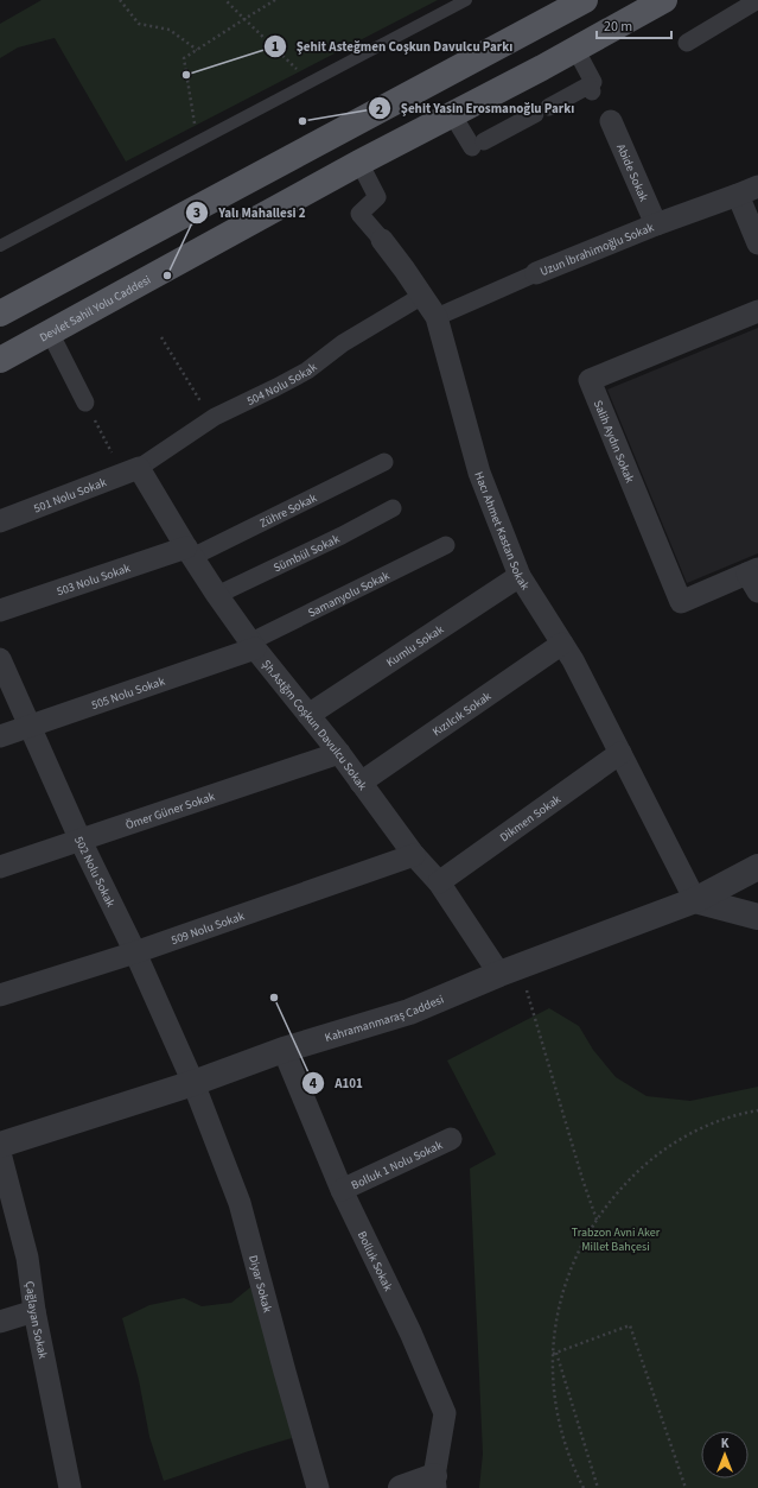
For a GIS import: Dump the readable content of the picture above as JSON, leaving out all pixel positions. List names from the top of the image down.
{
  "streets": {
    "main road": ["Devlet Sahil Yolu Caddesi"],
    "street": [
      "Abide Sokak",
      "Uzun İbrahimoğlu Sokak",
      "504 Nolu Sokak",
      "Salih Aydın Sokak",
      "501 Nolu Sokak",
      "Zühre Sokak",
      "Hacı Ahmet Kastan Sokak",
      "Sümbül Sokak",
      "503 Nolu Sokak",
      "Samanyolu Sokak",
      "Kumlu Sokak",
      "505 Nolu Sokak",
      "Kızılcık Sokak",
      "Şh.Astğm Coşkun Davulcu Sokak",
      "Ömer Güner Sokak",
      "Dikmen Sokak",
      "502 Nolu Sokak",
      "509 Nolu Sokak",
      "Kahramanmaraş Caddesi",
      "Bolluk 1 Nolu Sokak",
      "Bolluk Sokak",
      "Diyar Sokak",
      "Çağlayan Sokak"
    ]
  },
  "crossings": [
    ["Abide Sokak", "Uzun İbrahimoğlu Sokak"],
    ["Uzun İbrahimoğlu Sokak", "Hacı Ahmet Kastan Sokak"],
    ["Devlet Sahil Yolu Caddesi", "Hacı Ahmet Kastan Sokak"],
    ["504 Nolu Sokak", "501 Nolu Sokak"],
    ["504 Nolu Sokak", "Hacı Ahmet Kastan Sokak"],
    ["504 Nolu Sokak", "Şh.Astğm Coşkun Davulcu Sokak"],
    ["501 Nolu Sokak", "Şh.Astğm Coşkun Davulcu Sokak"],
    ["Zühre Sokak", "503 Nolu Sokak"],
    ["Zühre Sokak", "Şh.Astğm Coşkun Davulcu Sokak"],
    ["Hacı Ahmet Kastan Sokak", "Kumlu Sokak"],
    ["Hacı Ahmet Kastan Sokak", "Kızılcık Sokak"],
    ["Hacı Ahmet Kastan Sokak", "Dikmen Sokak"],
    ["Hacı Ahmet Kastan Sokak", "Kahramanmaraş Caddesi"],
    ["Sümbül Sokak", "Şh.Astğm Coşkun Davulcu Sokak"],
    ["503 Nolu Sokak", "Şh.Astğm Coşkun Davulcu Sokak"],
    ["Samanyolu Sokak", "505 Nolu Sokak"],
    ["Samanyolu Sokak", "Şh.Astğm Coşkun Davulcu Sokak"],
    ["Kumlu Sokak", "Şh.Astğm Coşkun Davulcu Sokak"],
    ["505 Nolu Sokak", "Şh.Astğm Coşkun Davulcu Sokak"],
    ["505 Nolu Sokak", "502 Nolu Sokak"],
    ["Kızılcık Sokak", "Şh.Astğm Coşkun Davulcu Sokak"],
    ["Şh.Astğm Coşkun Davulcu Sokak", "Ömer Güner Sokak"],
    ["Şh.Astğm Coşkun Davulcu Sokak", "Dikmen Sokak"],
    ["Şh.Astğm Coşkun Davulcu Sokak", "509 Nolu Sokak"],
    ["Şh.Astğm Coşkun Davulcu Sokak", "Kahramanmaraş Caddesi"],
    ["Ömer Güner Sokak", "502 Nolu Sokak"],
    ["502 Nolu Sokak", "509 Nolu Sokak"],
    ["502 Nolu Sokak", "Kahramanmaraş Caddesi"],
    ["502 Nolu Sokak", "Diyar Sokak"],
    ["Kahramanmaraş Caddesi", "Bolluk Sokak"],
    ["Kahramanmaraş Caddesi", "Diyar Sokak"],
    ["Bolluk 1 Nolu Sokak", "Bolluk Sokak"]
  ],
  "parks": ["Trabzon Avni Aker Millet Bahçesi"],
  "places": [
    "Şehit Asteğmen Coşkun Davulcu Parkı",
    "Şehit Yasin Erosmanoğlu Parkı",
    "Yalı Mahallesi 2",
    "A101"
  ],
  "scale_bar": "20 m",
  "north": "top"
}
